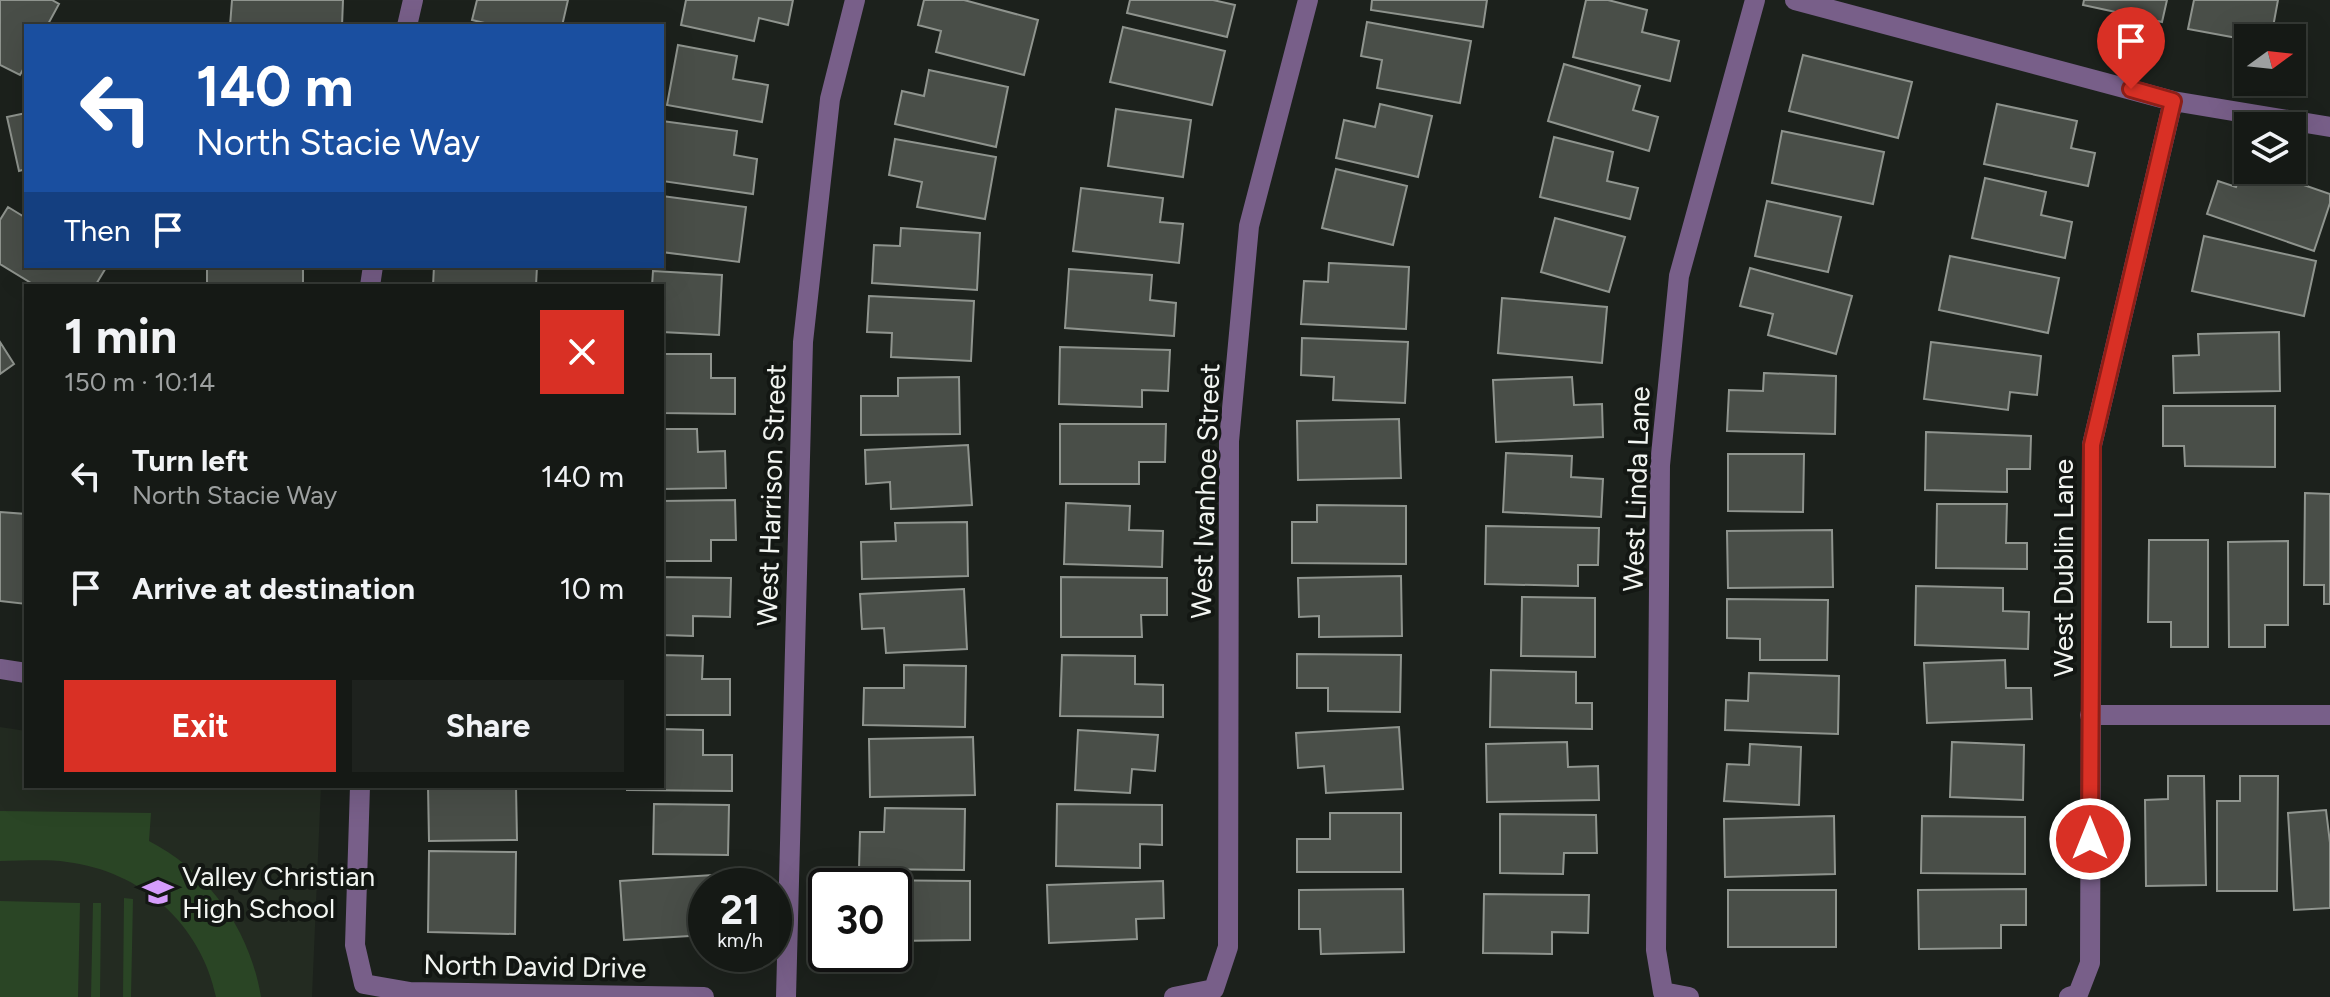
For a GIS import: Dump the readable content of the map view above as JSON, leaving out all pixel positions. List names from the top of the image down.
{
  "streets": {
    "street": [
      "West Linda Lane",
      "West Ivanhoe Street",
      "West Harrison Street",
      "West Dublin Lane",
      "North David Drive"
    ]
  },
  "places": {
    "school or university": ["Valley Christian High School"]
  },
  "north": "right",
  "page": {
    "turn": ["140 m", "North Stacie Way"],
    "then": "Then",
    "heading": ["1 min", "150 m · 10:14"],
    "list": [
      {
        "name": "Turn left",
        "note": "North Stacie Way",
        "value": "140 m"
      },
      {
        "name": "Arrive at destination",
        "value": "10 m"
      }
    ],
    "buttons": ["Exit", "Share"],
    "speed": "21 km/h",
    "limit": "30"
  }
}
